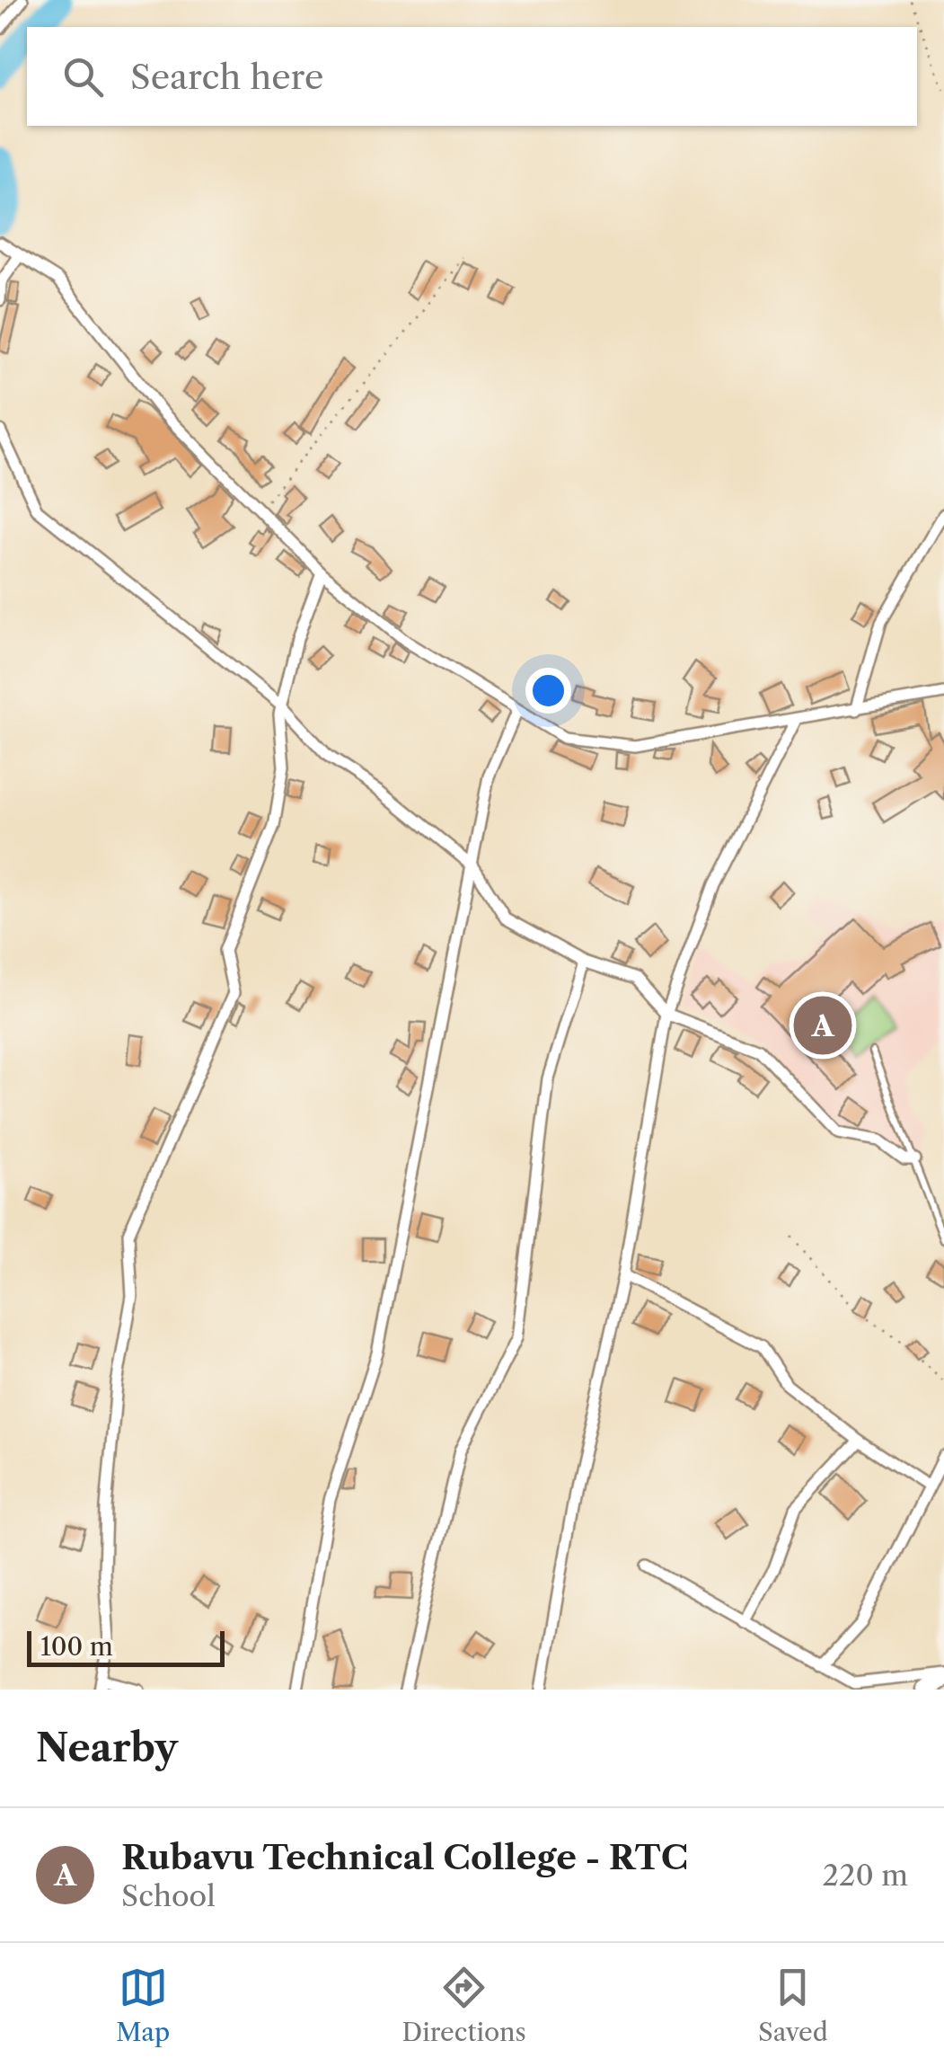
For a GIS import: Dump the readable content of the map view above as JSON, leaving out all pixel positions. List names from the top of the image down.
{
  "scale_bar": "100 m",
  "page": {
    "search": "Search here",
    "pins": "A",
    "scale": "100 m",
    "heading": "Nearby",
    "list": [
      {
        "mark": "A",
        "name": "Rubavu Technical College - RTC",
        "note": "School",
        "value": "220 m"
      }
    ],
    "nav": ["Map", "Directions", "Saved"]
  }
}
